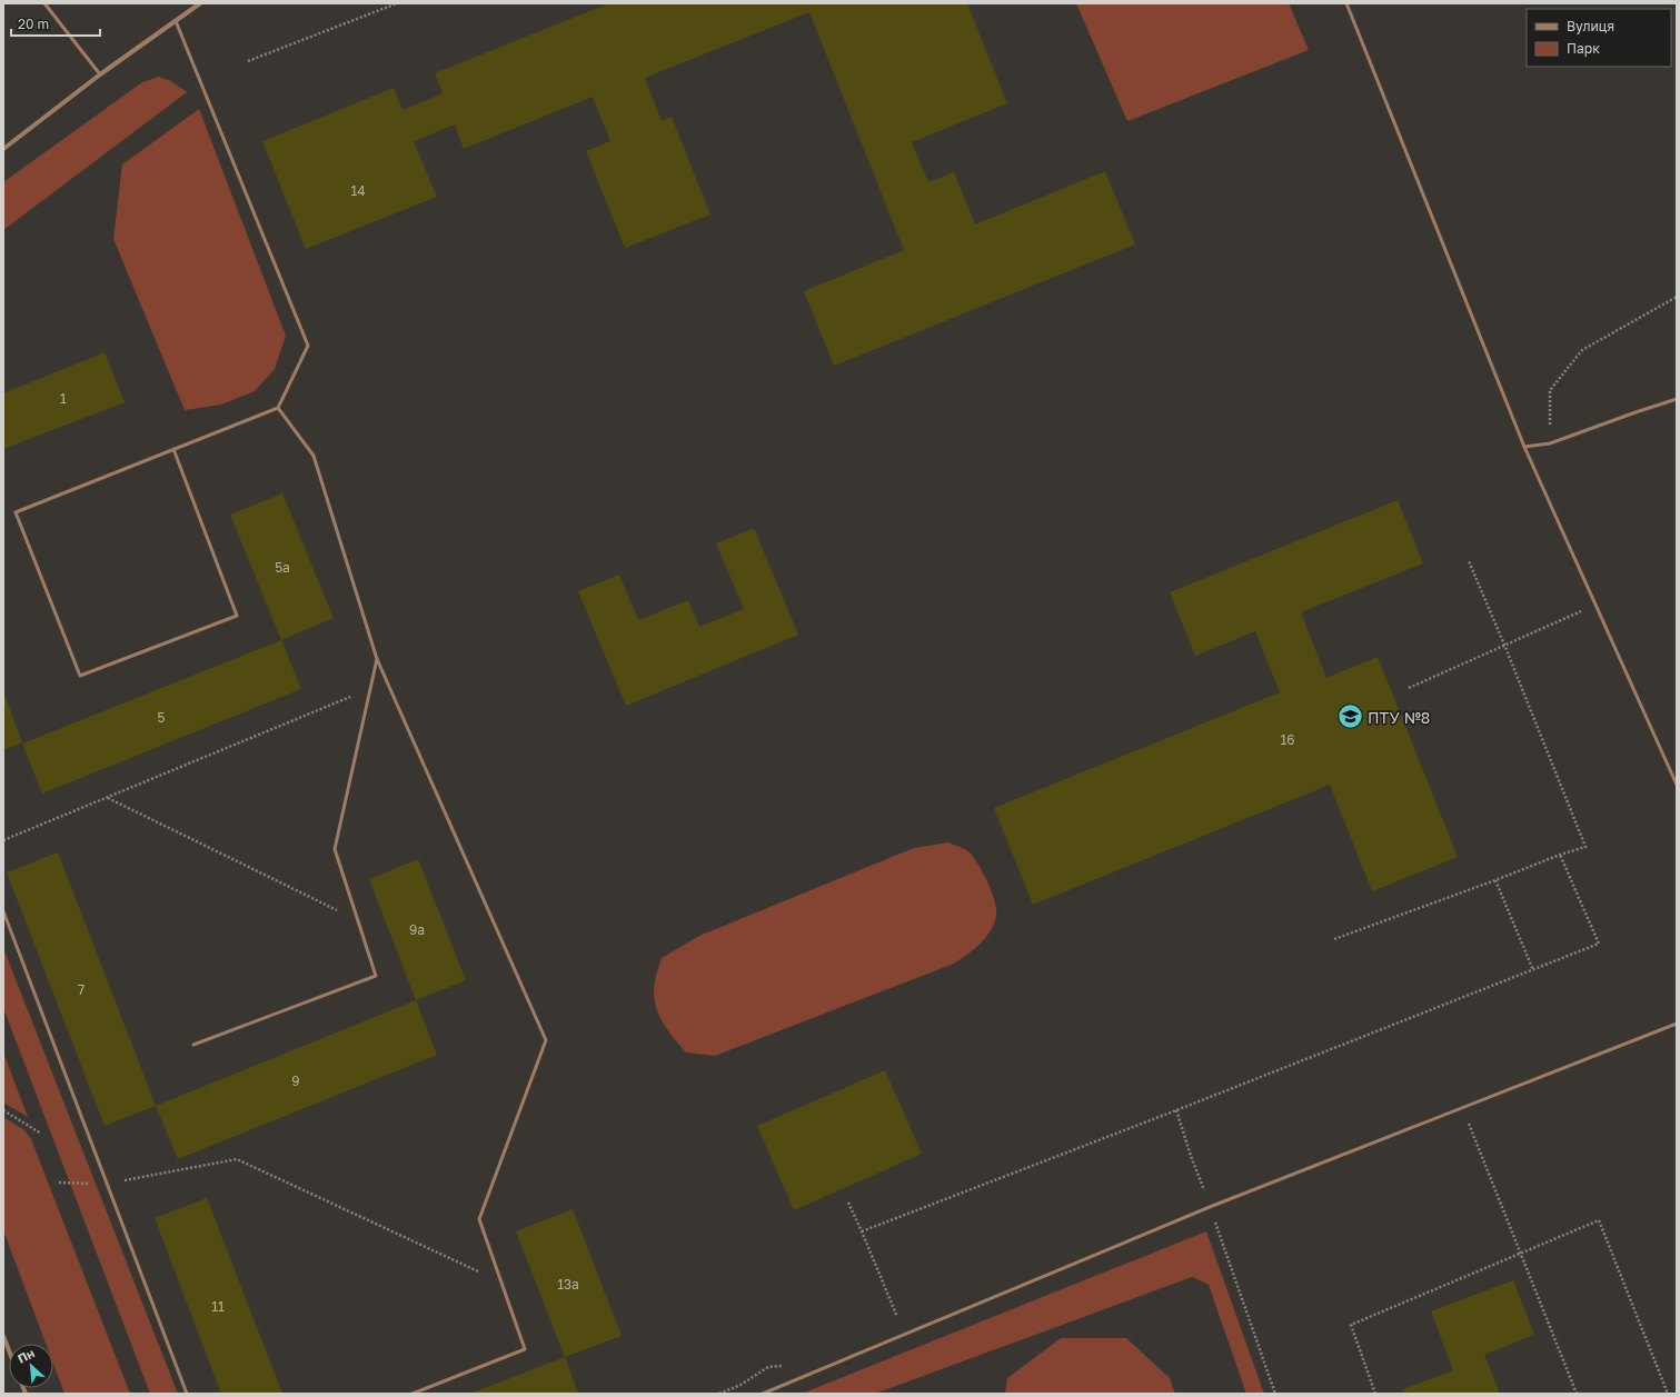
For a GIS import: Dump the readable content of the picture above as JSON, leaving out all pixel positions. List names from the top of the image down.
{
  "places": {
    "school or university": ["ПТУ №8"]
  },
  "house_numbers": [
    "14",
    "1",
    "5а",
    "5",
    "16",
    "9а",
    "7",
    "9",
    "13а",
    "11"
  ],
  "legend": ["Вулиця", "Парк"],
  "scale_bar": "20 m",
  "north": "top left"
}
